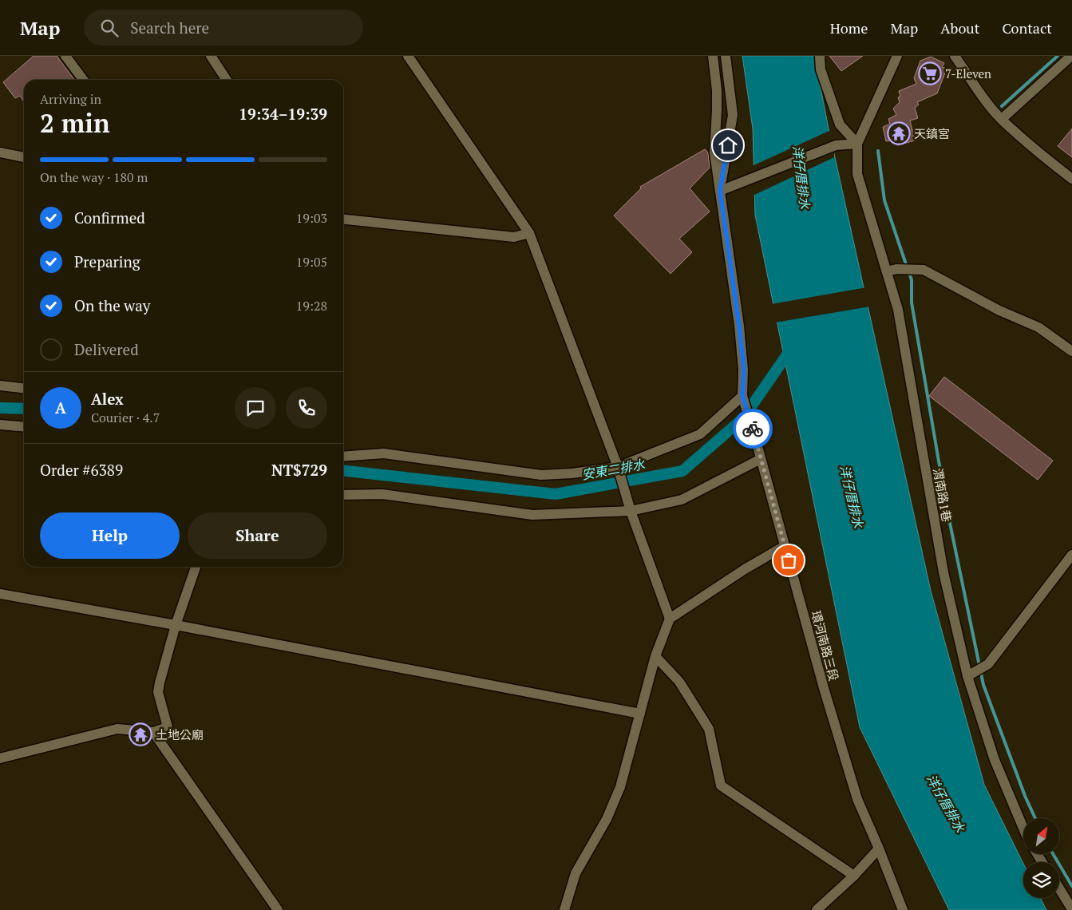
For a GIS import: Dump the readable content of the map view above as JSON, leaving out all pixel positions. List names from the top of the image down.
{
  "streets": {
    "street": ["渭南路1巷", "環河南路三段"]
  },
  "water": ["洋仔厝排水", "安東二排水"],
  "places": {
    "supermarket": ["7-Eleven"],
    "temple": ["天鎮宮", "土地公廟"]
  },
  "north": "top right",
  "page": {
    "header": "Map",
    "search": "Search here",
    "nav": [
      "Home",
      "Map",
      "About",
      "Contact"
    ],
    "heading": ["2 min", "Arriving in", "19:34–19:39"],
    "panel": [
      "Alex",
      "Courier · 4.7",
      "Order #6389",
      "NT$729"
    ],
    "bar": "On the way · 180 m",
    "list": [
      ["Confirmed", "19:03"],
      ["Preparing", "19:05"],
      ["On the way", "19:28"],
      "Delivered"
    ],
    "round": "A",
    "buttons": ["Help", "Share"]
  }
}
